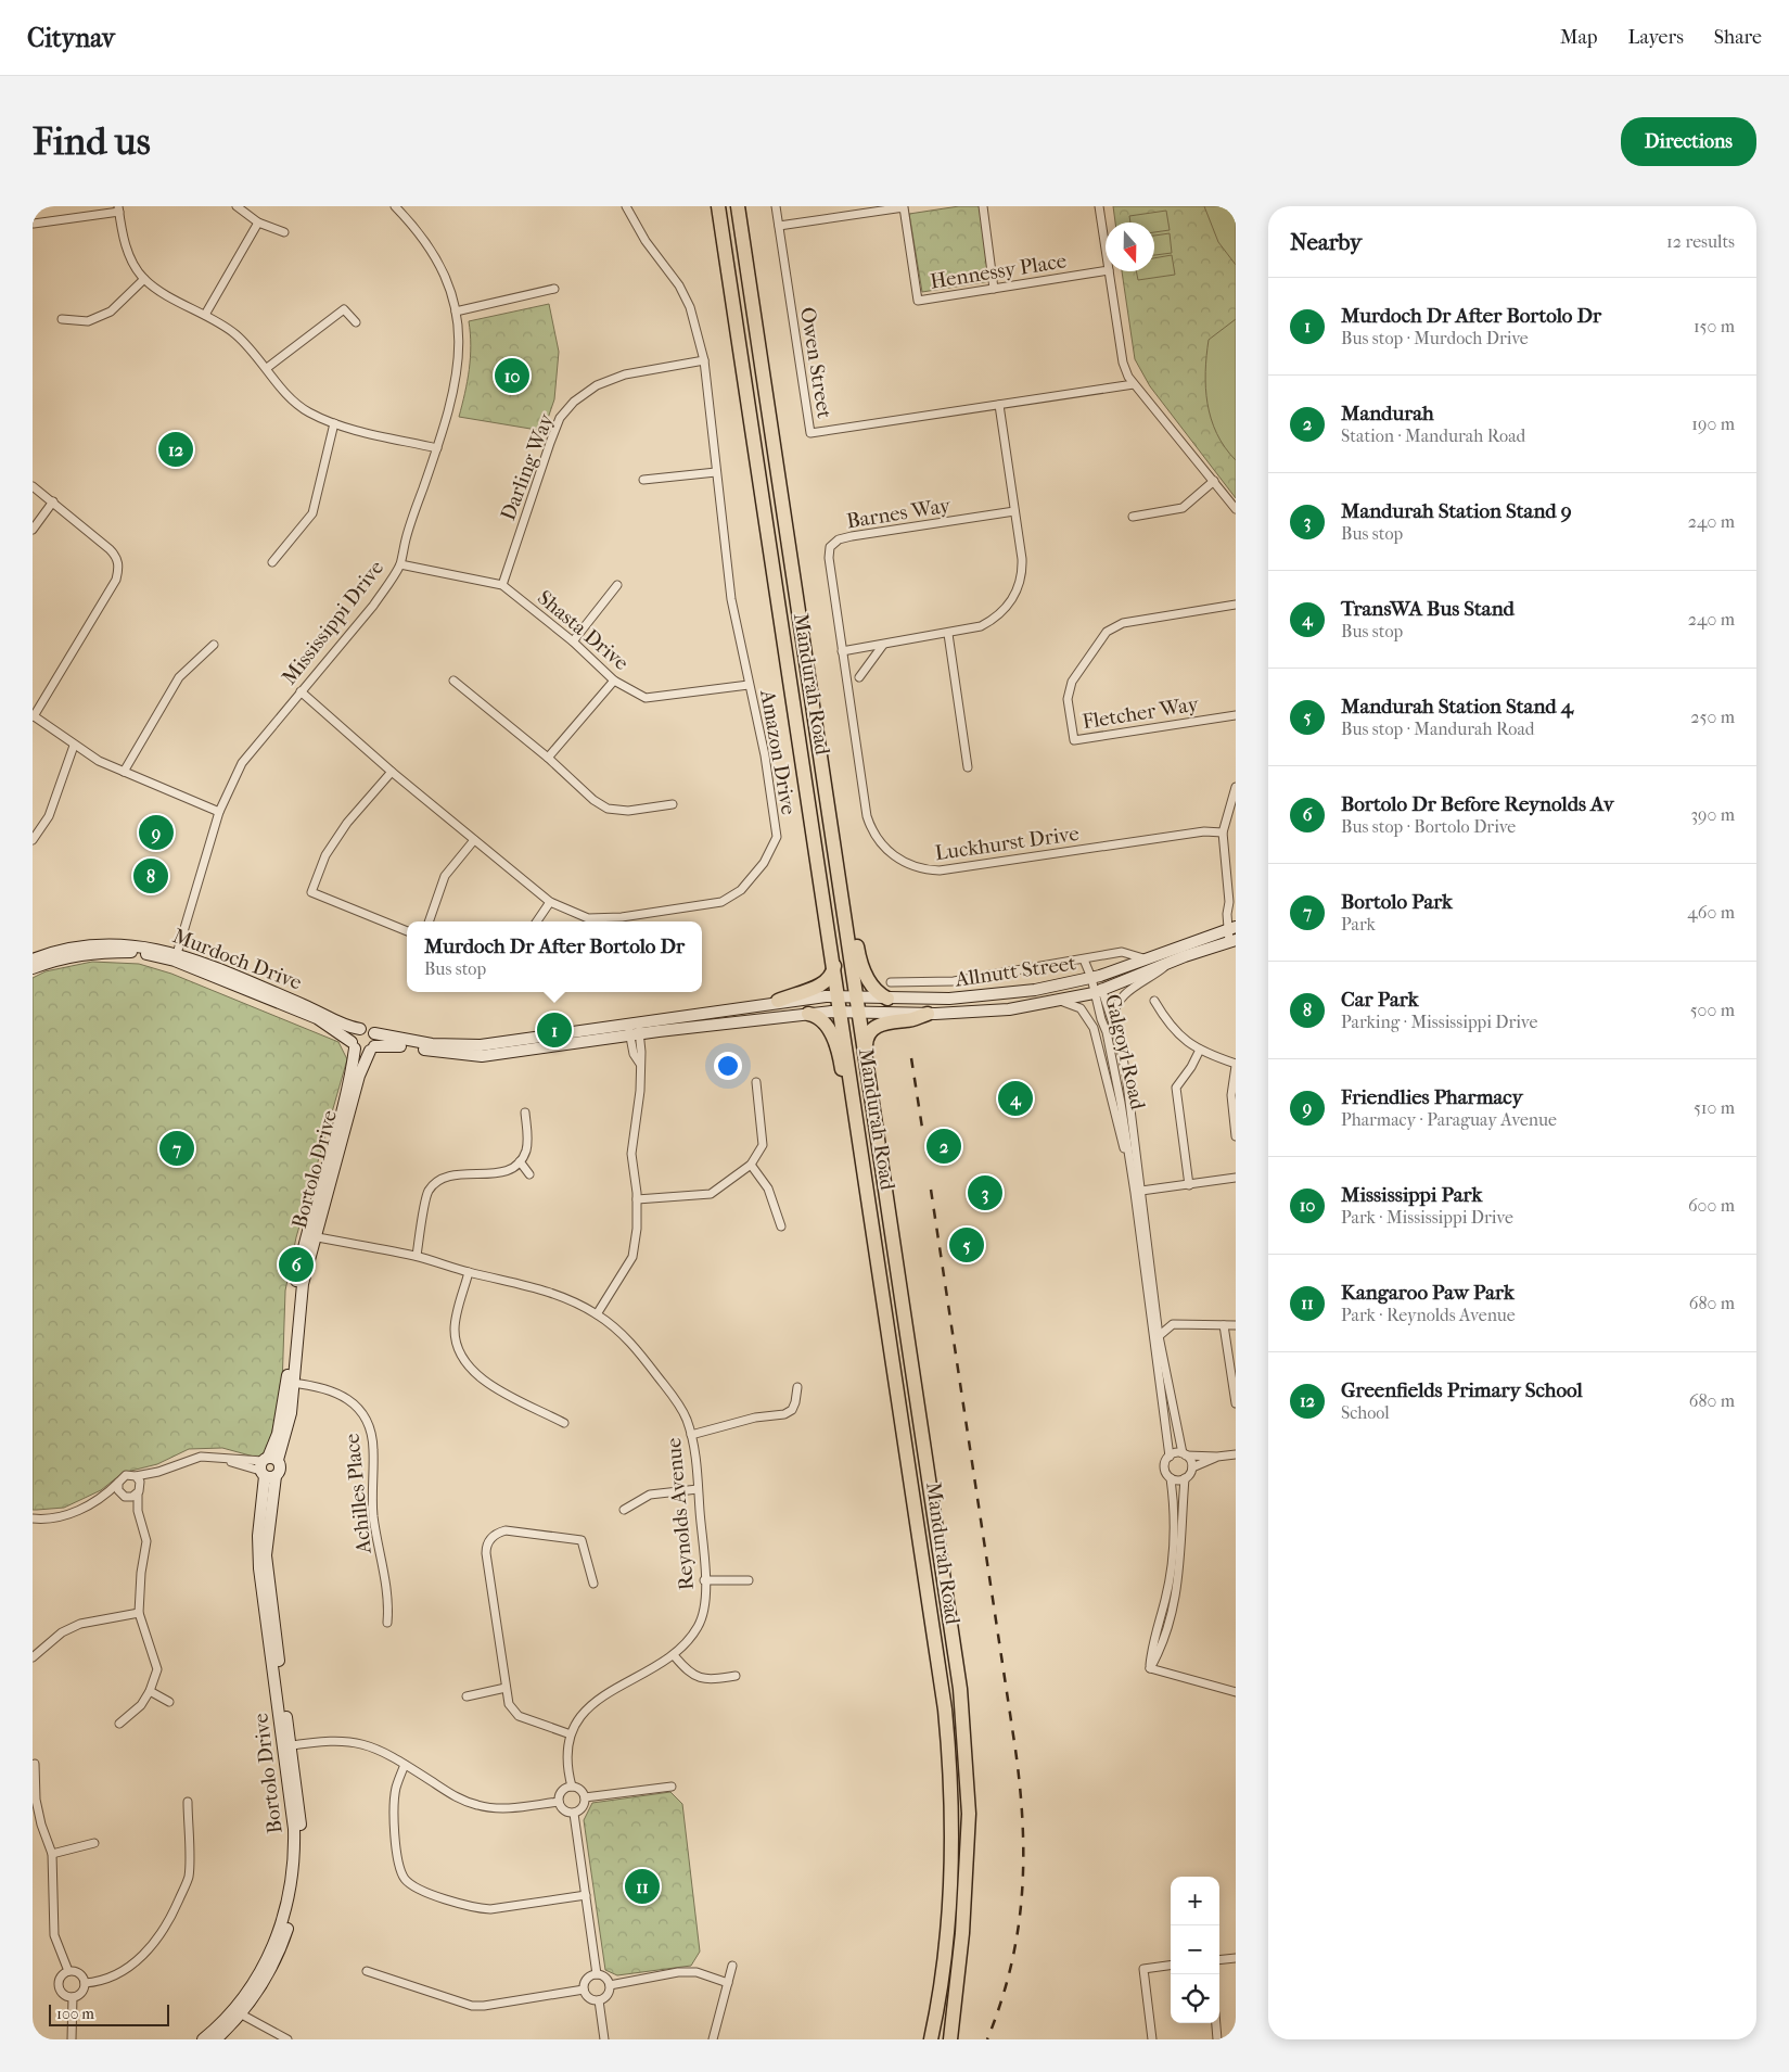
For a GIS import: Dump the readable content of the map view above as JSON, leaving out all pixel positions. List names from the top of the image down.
{
  "streets": {
    "highway": ["Mandurah Road"],
    "main road": ["Murdoch Drive", "Allnutt Street", "Bortolo Drive"],
    "street": [
      "Hennessy Place",
      "Owen Street",
      "Darling Way",
      "Barnes Way",
      "Mississippi Drive",
      "Shasta Drive",
      "Fletcher Way",
      "Amazon Drive",
      "Luckhurst Drive",
      "Galgoyl Road",
      "Achilles Place",
      "Reynolds Avenue"
    ]
  },
  "crossings": [
    ["Hennessy Place", "Owen Street"],
    ["Darling Way", "Shasta Drive"],
    ["Darling Way", "Amazon Drive"],
    ["Barnes Way", "Luckhurst Drive"],
    ["Mississippi Drive", "Shasta Drive"],
    ["Mississippi Drive", "Amazon Drive"],
    ["Mississippi Drive", "Murdoch Drive"],
    ["Shasta Drive", "Amazon Drive"],
    ["Mandurah Road", "Murdoch Drive"],
    ["Mandurah Road", "Allnutt Street"],
    ["Murdoch Drive", "Allnutt Street"],
    ["Murdoch Drive", "Bortolo Drive"],
    ["Allnutt Street", "Galgoyl Road"],
    ["Bortolo Drive", "Achilles Place"],
    ["Bortolo Drive", "Reynolds Avenue"]
  ],
  "scale_bar": "100 m",
  "north": "bottom",
  "page": {
    "header": "Citynav",
    "nav": ["Map", "Layers", "Share"],
    "buttons": "Directions",
    "title": "Find us",
    "heading": ["Nearby", "12 results"],
    "list": [
      {
        "mark": "1",
        "name": "Murdoch Dr After Bortolo Dr",
        "note": "Bus stop · Murdoch Drive",
        "value": "150 m"
      },
      {
        "mark": "2",
        "name": "Mandurah",
        "note": "Station · Mandurah Road",
        "value": "190 m"
      },
      {
        "mark": "3",
        "name": "Mandurah Station Stand 9",
        "note": "Bus stop",
        "value": "240 m"
      },
      {
        "mark": "4",
        "name": "TransWA Bus Stand",
        "note": "Bus stop",
        "value": "240 m"
      },
      {
        "mark": "5",
        "name": "Mandurah Station Stand 4",
        "note": "Bus stop · Mandurah Road",
        "value": "250 m"
      },
      {
        "mark": "6",
        "name": "Bortolo Dr Before Reynolds Av",
        "note": "Bus stop · Bortolo Drive",
        "value": "390 m"
      },
      {
        "mark": "7",
        "name": "Bortolo Park",
        "note": "Park",
        "value": "460 m"
      },
      {
        "mark": "8",
        "name": "Car Park",
        "note": "Parking · Mississippi Drive",
        "value": "500 m"
      },
      {
        "mark": "9",
        "name": "Friendlies Pharmacy",
        "note": "Pharmacy · Paraguay Avenue",
        "value": "510 m"
      },
      {
        "mark": "10",
        "name": "Mississippi Park",
        "note": "Park · Mississippi Drive",
        "value": "600 m"
      },
      {
        "mark": "11",
        "name": "Kangaroo Paw Park",
        "note": "Park · Reynolds Avenue",
        "value": "680 m"
      },
      {
        "mark": "12",
        "name": "Greenfields Primary School",
        "note": "School",
        "value": "680 m"
      }
    ],
    "pins": [
      "10",
      "12",
      "9",
      "8",
      "1",
      "4",
      "2",
      "7",
      "3",
      "5",
      "6",
      "11"
    ],
    "popup": ["Murdoch Dr After Bortolo Dr", "Bus stop"],
    "map_buttons": ["+", "−"],
    "scale": "100 m"
  }
}
